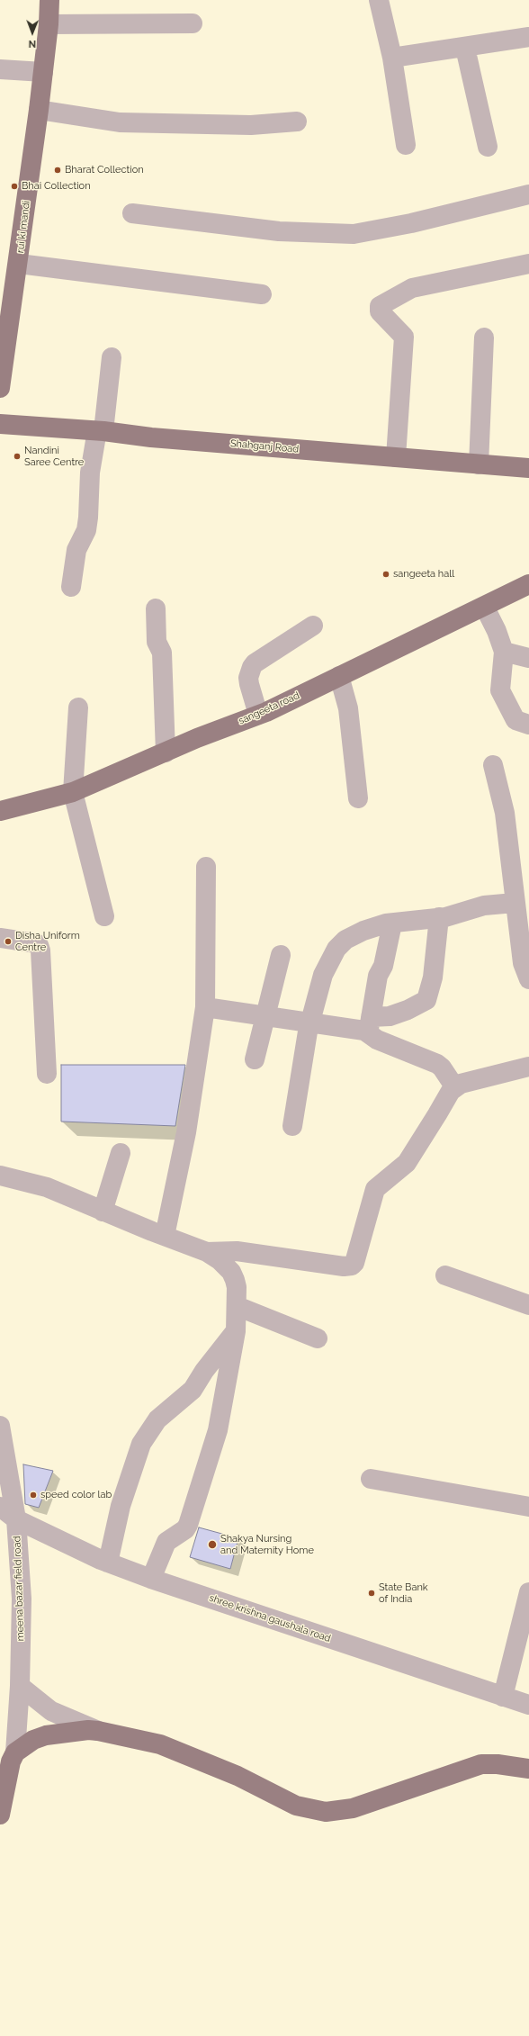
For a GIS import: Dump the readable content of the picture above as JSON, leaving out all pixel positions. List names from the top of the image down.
{
  "streets": {
    "main road": ["rui ki mandi", "Shahganj Road", "sangeeta road"],
    "street": ["meena bazar field road", "shree krishna gaushala road"]
  },
  "crossings": [
    ["meena bazar field road", "shree krishna gaushala road"]
  ],
  "places": [
    "Bharat Collection",
    "Bhai Collection",
    "Nandini Saree Centre",
    "sangeeta hall",
    "Disha Uniform Centre",
    "speed color lab",
    "Shakya Nursing and Maternity Home",
    "State Bank of India"
  ],
  "north": "bottom"
}
